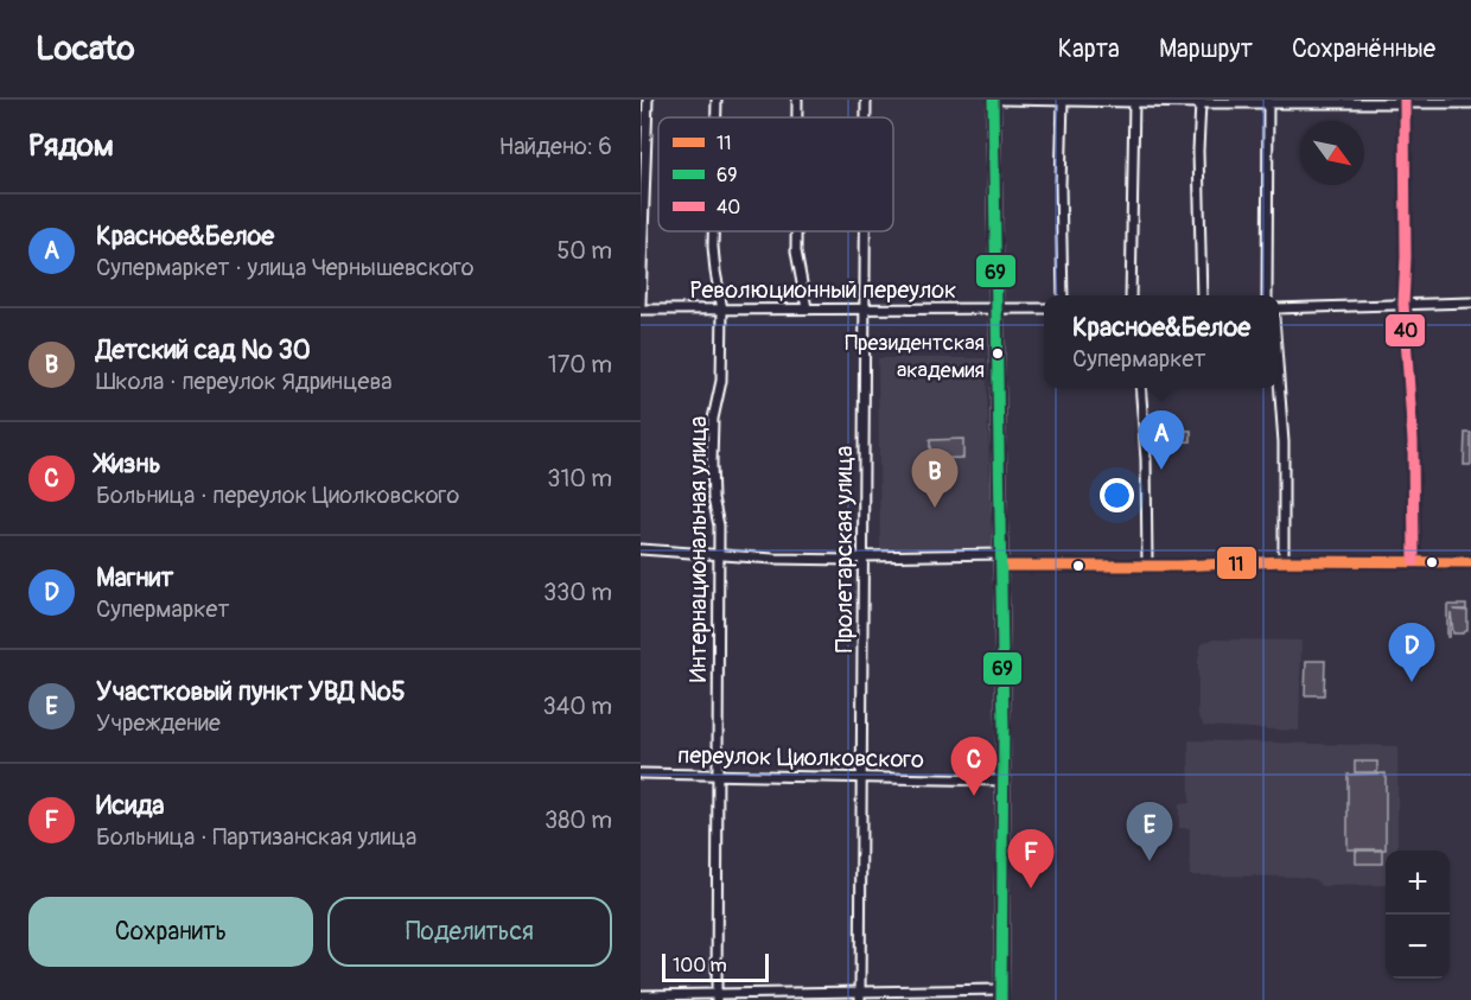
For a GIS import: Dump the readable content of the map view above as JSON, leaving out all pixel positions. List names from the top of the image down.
{
  "streets": {
    "street": [
      "Революционный переулок",
      "Интернациональная улица",
      "Пролетарская улица",
      "переулок Циолковского"
    ]
  },
  "crossings": [
    ["Революционный переулок", "Интернациональная улица"],
    ["Революционный переулок", "Пролетарская улица"],
    ["Интернациональная улица", "переулок Циолковского"],
    ["Пролетарская улица", "переулок Циолковского"]
  ],
  "places": ["Президентская академия"],
  "lines": ["transit line 69", "transit line 40", "transit line 11"],
  "legend": ["11", "69", "40"],
  "scale_bar": "100 m",
  "north": "bottom right",
  "page": {
    "header": "Locato",
    "nav": ["Карта", "Маршрут", "Сохранённые"],
    "heading": ["Рядом", "Найдено: 6"],
    "list": [
      {
        "mark": "A",
        "name": "Красное&Белое",
        "note": "Супермаркет · улица Чернышевского",
        "value": "50 m"
      },
      {
        "mark": "B",
        "name": "Детский сад № 30",
        "note": "Школа · переулок Ядринцева",
        "value": "170 m"
      },
      {
        "mark": "C",
        "name": "Жизнь",
        "note": "Больница · переулок Циолковского",
        "value": "310 m"
      },
      {
        "mark": "D",
        "name": "Магнит",
        "note": "Супермаркет",
        "value": "330 m"
      },
      {
        "mark": "E",
        "name": "Участковый пункт УВД №5",
        "note": "Учреждение",
        "value": "340 m"
      },
      {
        "mark": "F",
        "name": "Исида",
        "note": "Больница · Партизанская улица",
        "value": "380 m"
      }
    ],
    "popup": ["Красное&Белое", "Супермаркет"],
    "pins": [
      "A",
      "B",
      "D",
      "C",
      "E",
      "F"
    ],
    "map_buttons": ["+", "−"],
    "buttons": ["Сохранить", "Поделиться"],
    "scale": "100 m"
  }
}
